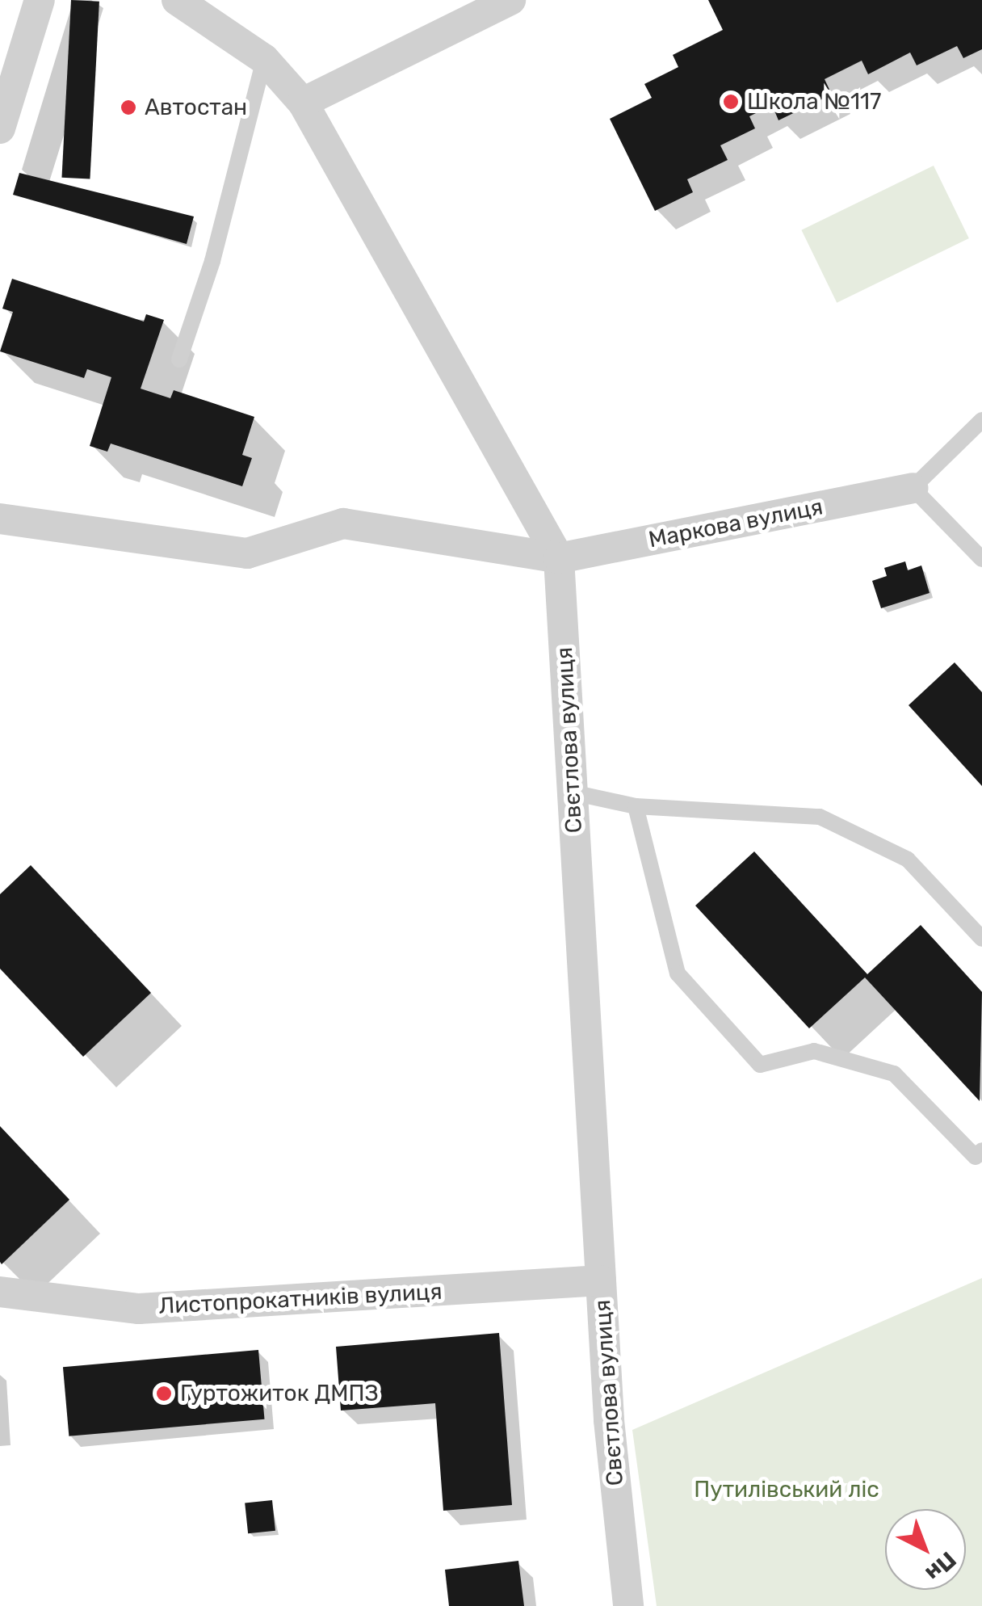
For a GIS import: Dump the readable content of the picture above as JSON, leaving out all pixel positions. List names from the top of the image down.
{
  "streets": {
    "street": ["Маркова вулиця", "Свєтлова вулиця", "Листопрокатників вулиця"]
  },
  "crossings": [
    ["Маркова вулиця", "Свєтлова вулиця"],
    ["Свєтлова вулиця", "Листопрокатників вулиця"]
  ],
  "parks": ["Путилівський ліс"],
  "places": ["Школа №117", "Автостан", "Гуртожиток ДМПЗ"],
  "north": "bottom right"
}
